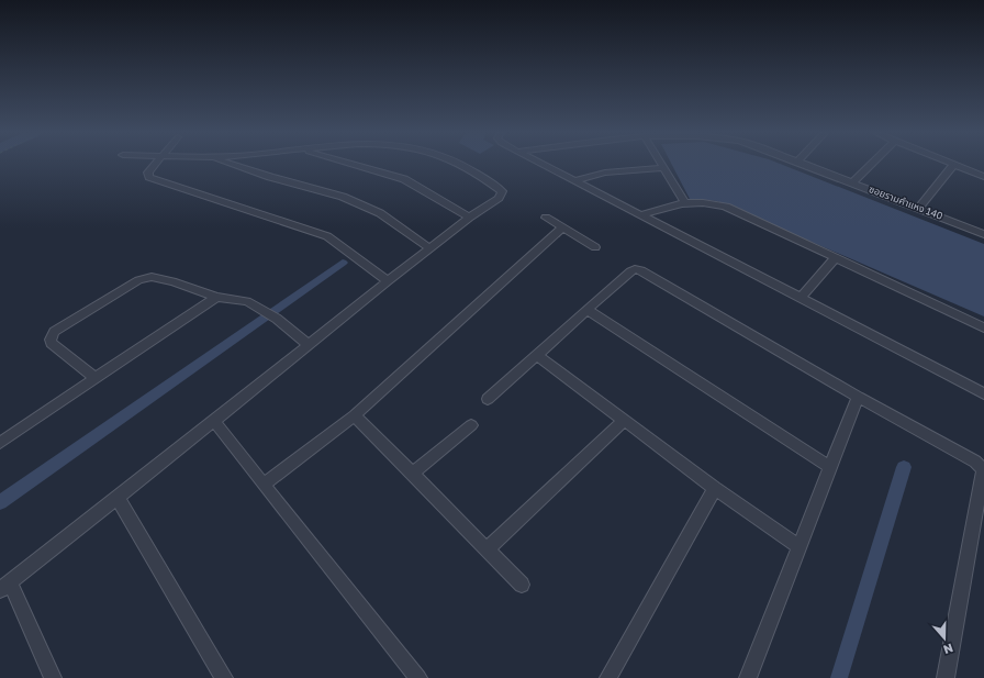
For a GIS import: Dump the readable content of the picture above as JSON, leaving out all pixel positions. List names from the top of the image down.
{
  "streets": {
    "street": ["ซอยรามคำแหง 140"]
  },
  "north": "bottom"
}
